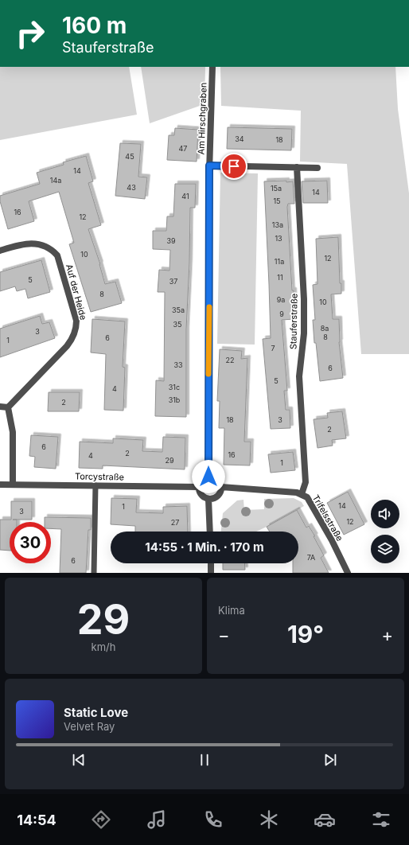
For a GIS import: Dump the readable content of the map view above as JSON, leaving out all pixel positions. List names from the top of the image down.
{
  "streets": {
    "street": [
      "Am Hirschgraben",
      "Auf der Heide",
      "Stauferstraße",
      "Torcystraße",
      "Trifelsstraße"
    ]
  },
  "crossings": [
    ["Am Hirschgraben", "Torcystraße"],
    ["Am Hirschgraben", "Trifelsstraße"],
    ["Stauferstraße", "Trifelsstraße"],
    ["Torcystraße", "Trifelsstraße"]
  ],
  "house_numbers": [
    "34",
    "18",
    "47",
    "45",
    "14",
    "14a",
    "43",
    "15a",
    "14",
    "41",
    "15",
    "16",
    "12",
    "13a",
    "13",
    "39",
    "10",
    "12",
    "11a",
    "11",
    "5",
    "37",
    "8",
    "9a",
    "10",
    "35a",
    "9",
    "35",
    "8a",
    "3",
    "8",
    "6",
    "1",
    "7",
    "22",
    "33",
    "6",
    "5",
    "31c",
    "4",
    "31b",
    "2",
    "18",
    "3",
    "2",
    "6",
    "2",
    "16",
    "4",
    "29",
    "1",
    "14",
    "1",
    "3",
    "12",
    "27",
    "7A",
    "6"
  ],
  "page": {
    "turn": ["160 m", "Stauferstraße"],
    "limit": "30",
    "trip": "14:55 · 1 Min. · 170 m",
    "tile": [
      ["29", "km/h"],
      "Klima"
    ],
    "heat": ["−", "19°", "+"],
    "song": ["Static Love", "Velvet Ray"],
    "tabs": "14:54"
  }
}
